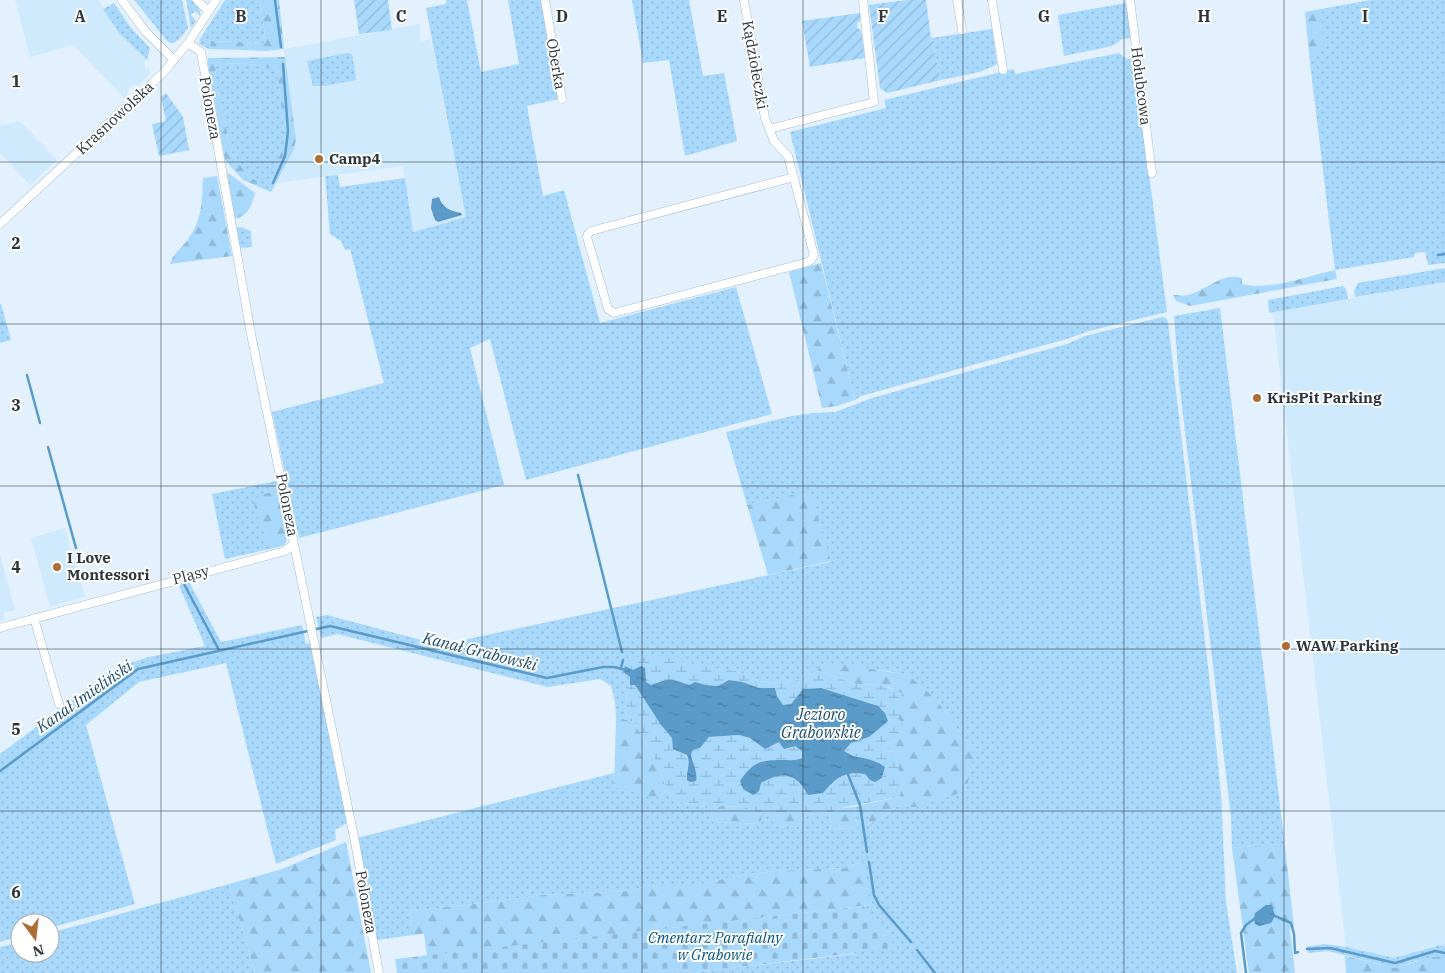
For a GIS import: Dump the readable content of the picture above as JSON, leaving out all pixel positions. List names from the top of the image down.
{
  "streets": {
    "street": [
      "Oberka",
      "Kądziołeczki",
      "Hołubcowa",
      "Poloneza",
      "Krasnowolska",
      "Pląsy"
    ]
  },
  "crossings": [
    ["Poloneza", "Krasnowolska"],
    ["Poloneza", "Pląsy"]
  ],
  "water": ["Kanał Grabowski", "Kanał Imieliński", "Jezioro Grabowskie"],
  "parks": ["Cmentarz Parafialny w Grabowie"],
  "places": [
    "Camp4",
    "KrisPit Parking",
    "I Love Montessori",
    "WAW Parking"
  ],
  "north": "bottom",
  "grid": {
    "columns": [
      "A",
      "B",
      "C",
      "D",
      "E",
      "F",
      "G",
      "H",
      "I"
    ],
    "rows": [
      "1",
      "2",
      "3",
      "4",
      "5",
      "6"
    ]
  }
}
